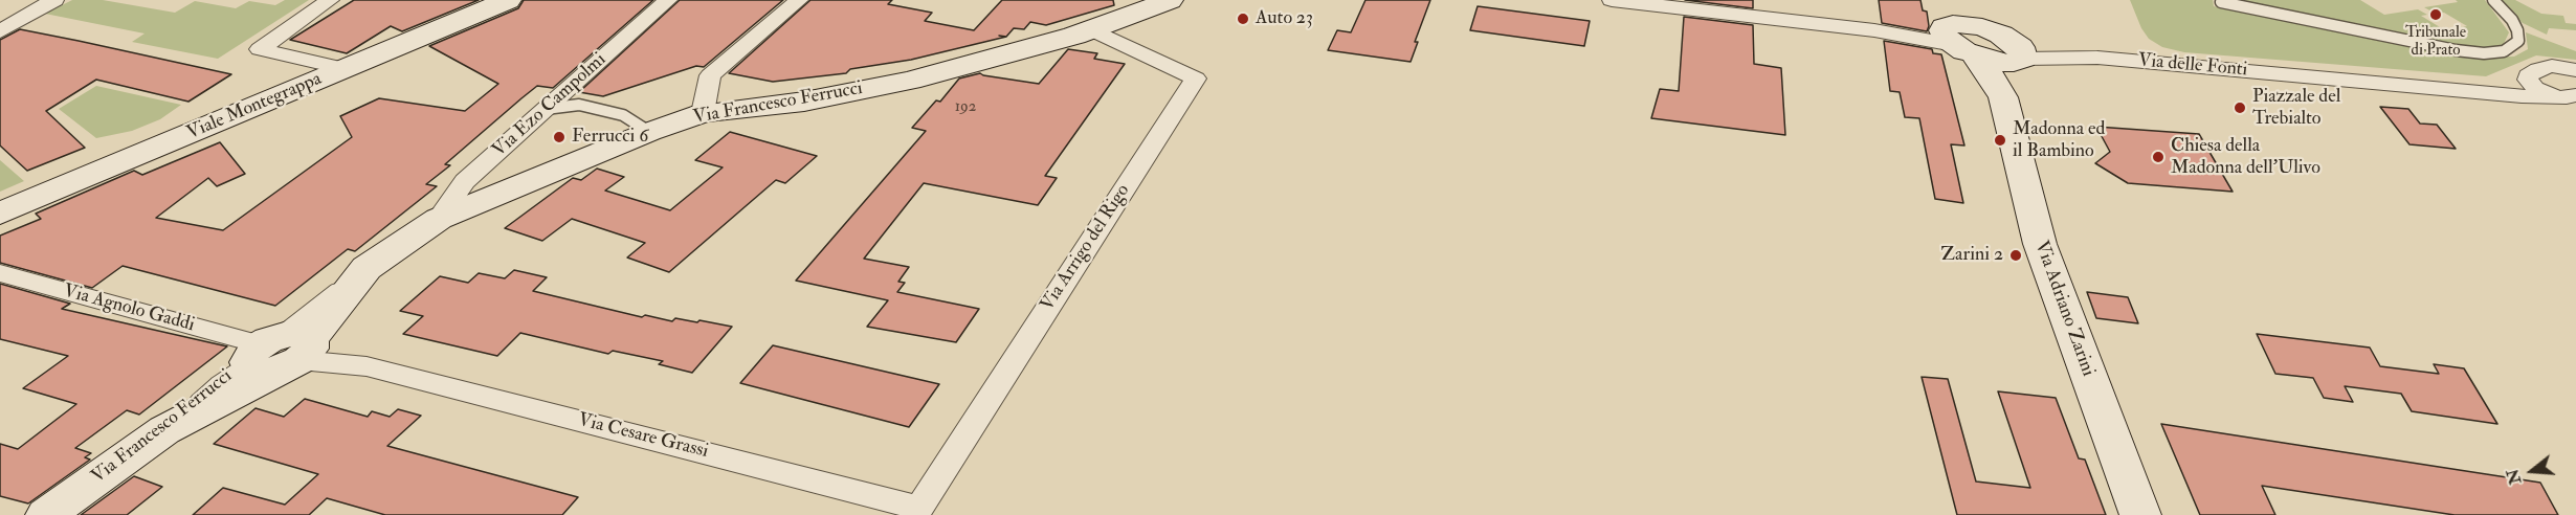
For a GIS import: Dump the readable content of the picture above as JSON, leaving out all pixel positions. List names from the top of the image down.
{
  "streets": {
    "street": [
      "Via delle Fonti",
      "Via Francesco Ferrucci",
      "Via Ezo Campolmi",
      "Viale Montegrappa",
      "Via Arrigo del Rigo",
      "Via Agnolo Gaddi",
      "Via Adriano Zarini",
      "Via Cesare Grassi"
    ]
  },
  "crossings": [
    ["Via Francesco Ferrucci", "Via Ezo Campolmi"],
    ["Via Francesco Ferrucci", "Via Arrigo del Rigo"],
    ["Via Francesco Ferrucci", "Via Agnolo Gaddi"],
    ["Via Francesco Ferrucci", "Via Cesare Grassi"],
    ["Via Arrigo del Rigo", "Via Cesare Grassi"],
    ["Via Agnolo Gaddi", "Via Cesare Grassi"]
  ],
  "places": [
    "Tribunale di Prato",
    "Auto 23",
    "Piazzale del Trebialto",
    "Ferrucci 6",
    "Madonna ed il Bambino",
    "Chiesa della Madonna dell'Ulivo",
    "Zarini 2"
  ],
  "house_numbers": ["192"],
  "north": "left"
}
